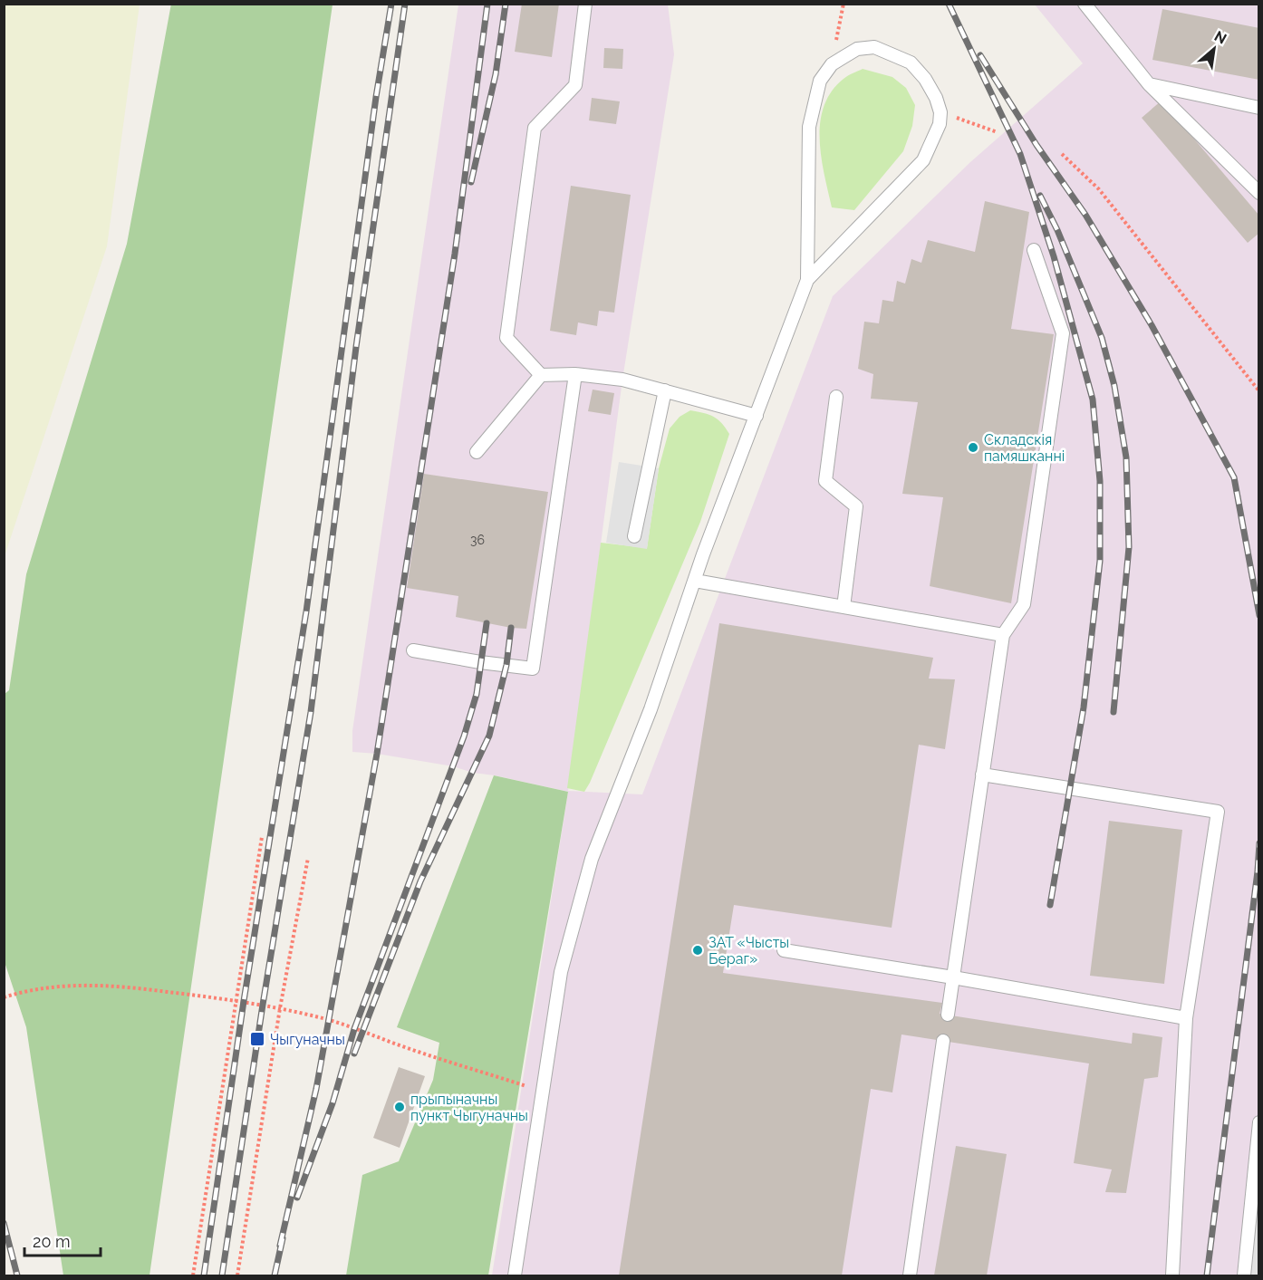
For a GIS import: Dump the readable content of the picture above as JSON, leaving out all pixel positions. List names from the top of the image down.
{
  "places": {
    "other": ["Складскія памяшканні", "ЗАТ «Чысты Бераг»", "прыпыначны пункт Чыгуначны"],
    "transit": ["Чыгуначны"]
  },
  "house_numbers": ["36"],
  "scale_bar": "20 m",
  "north": "top right"
}
